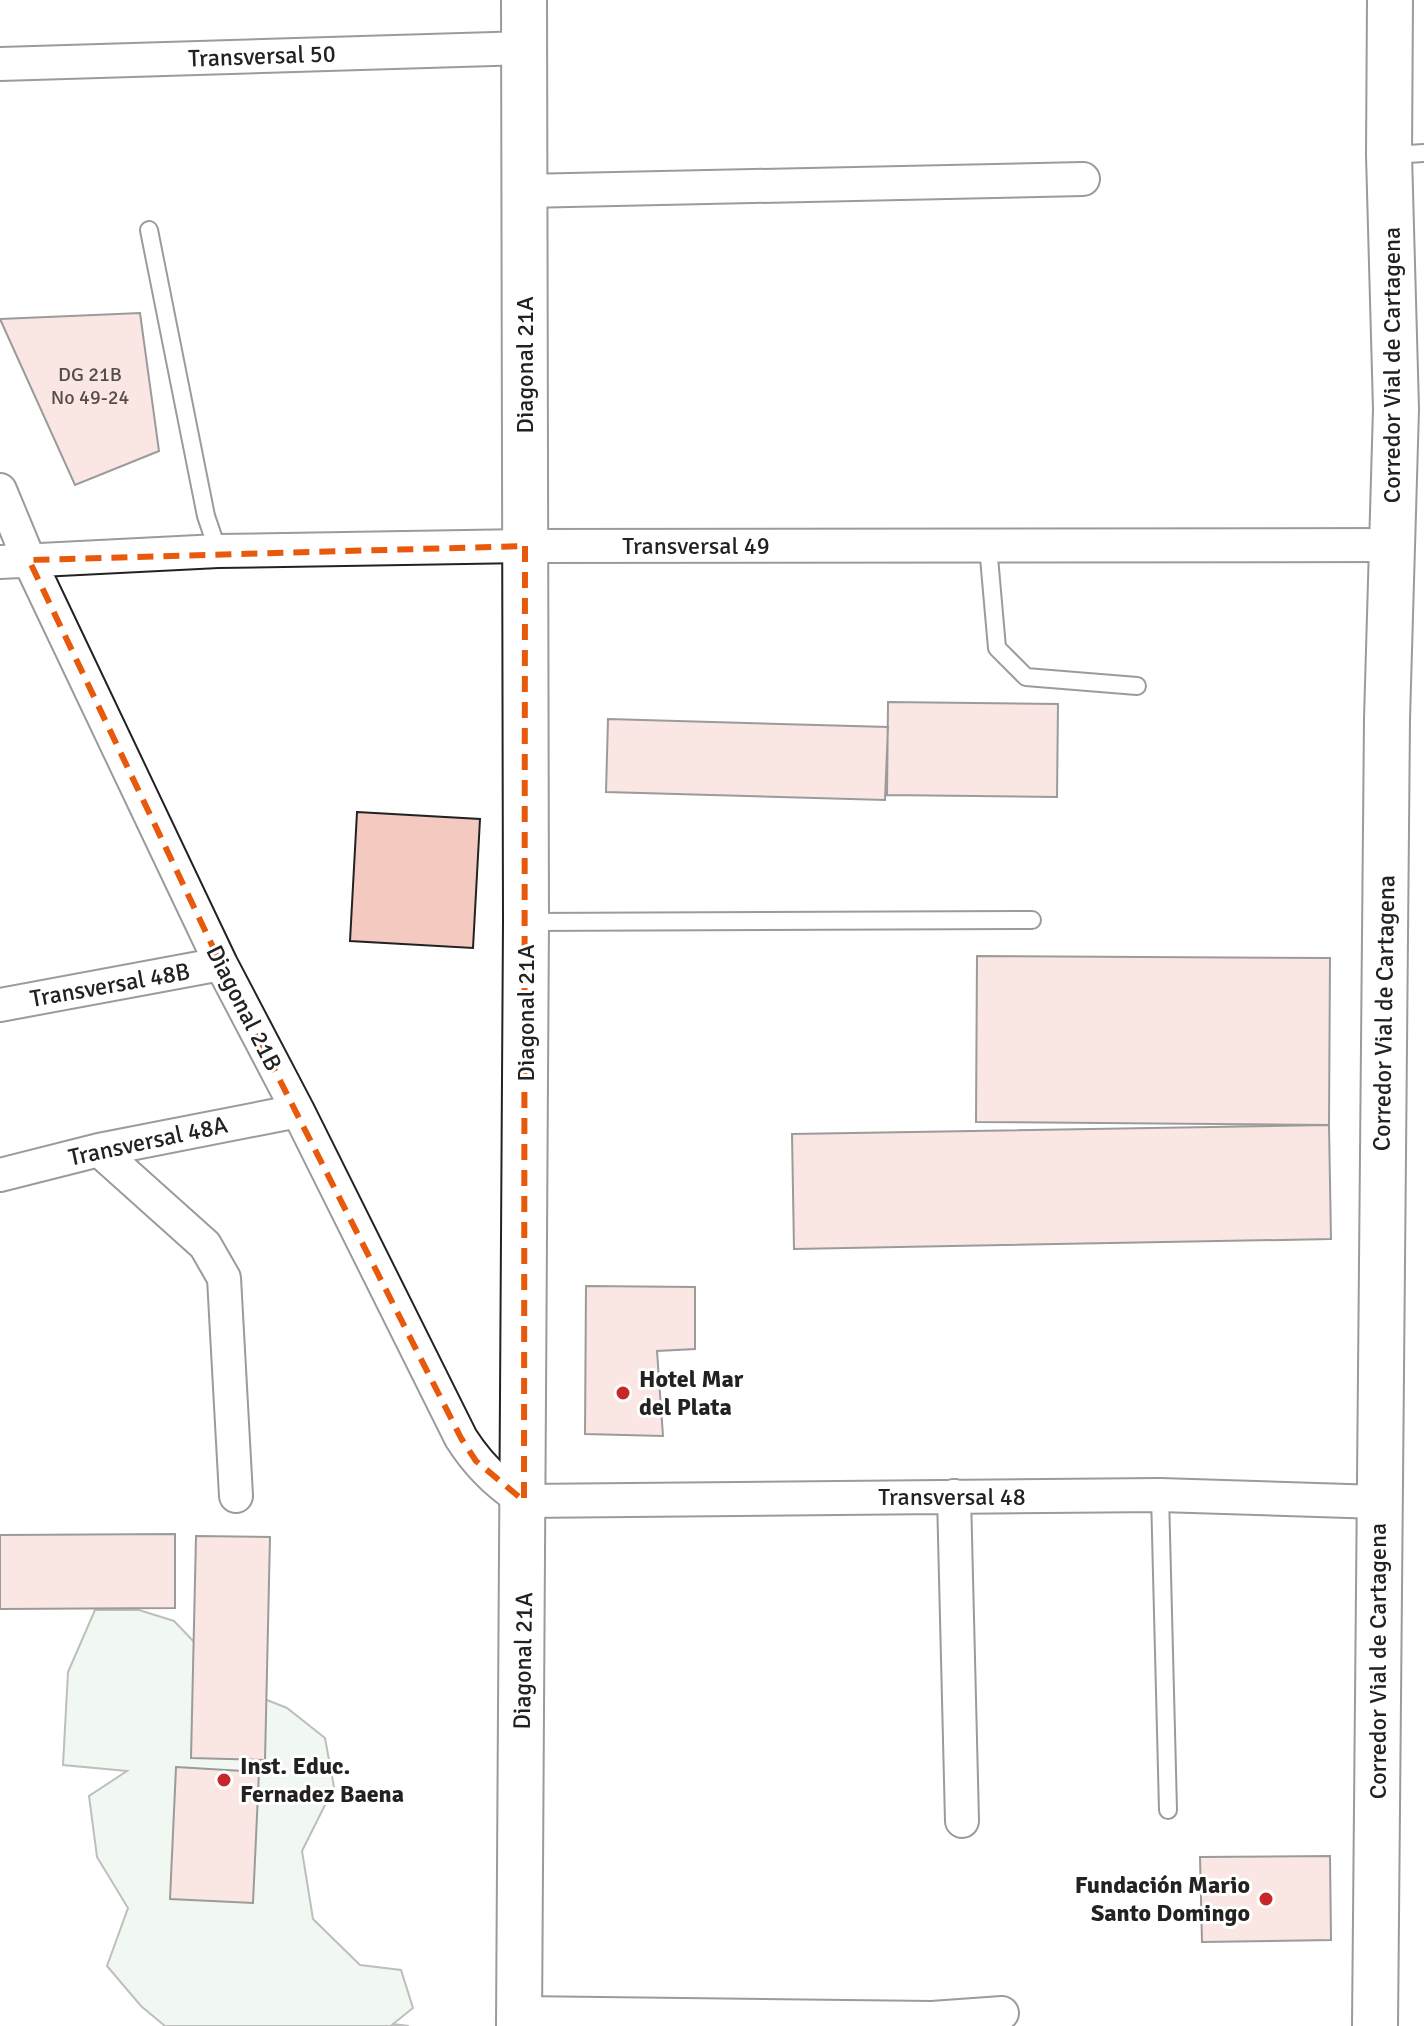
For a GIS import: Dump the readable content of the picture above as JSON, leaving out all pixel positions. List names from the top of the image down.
{
  "streets": {
    "street": [
      "Transversal 50",
      "Diagonal 21A",
      "Corredor Vial de Cartagena",
      "Transversal 49",
      "Transversal 48B",
      "Diagonal 21B",
      "Transversal 48A",
      "Transversal 48"
    ]
  },
  "crossings": [
    ["Transversal 50", "Diagonal 21A"],
    ["Diagonal 21A", "Transversal 49"],
    ["Diagonal 21A", "Diagonal 21B"],
    ["Diagonal 21A", "Transversal 48"],
    ["Corredor Vial de Cartagena", "Transversal 49"],
    ["Corredor Vial de Cartagena", "Transversal 48"],
    ["Transversal 49", "Diagonal 21B"],
    ["Transversal 48B", "Diagonal 21B"],
    ["Diagonal 21B", "Transversal 48A"],
    ["Diagonal 21B", "Transversal 48"]
  ],
  "places": ["Hotel Mar del Plata", "Inst. Educ. Fernadez Baena", "Fundación Mario Santo Domingo"],
  "house_numbers": ["DG 21B No 49-24"]
}
